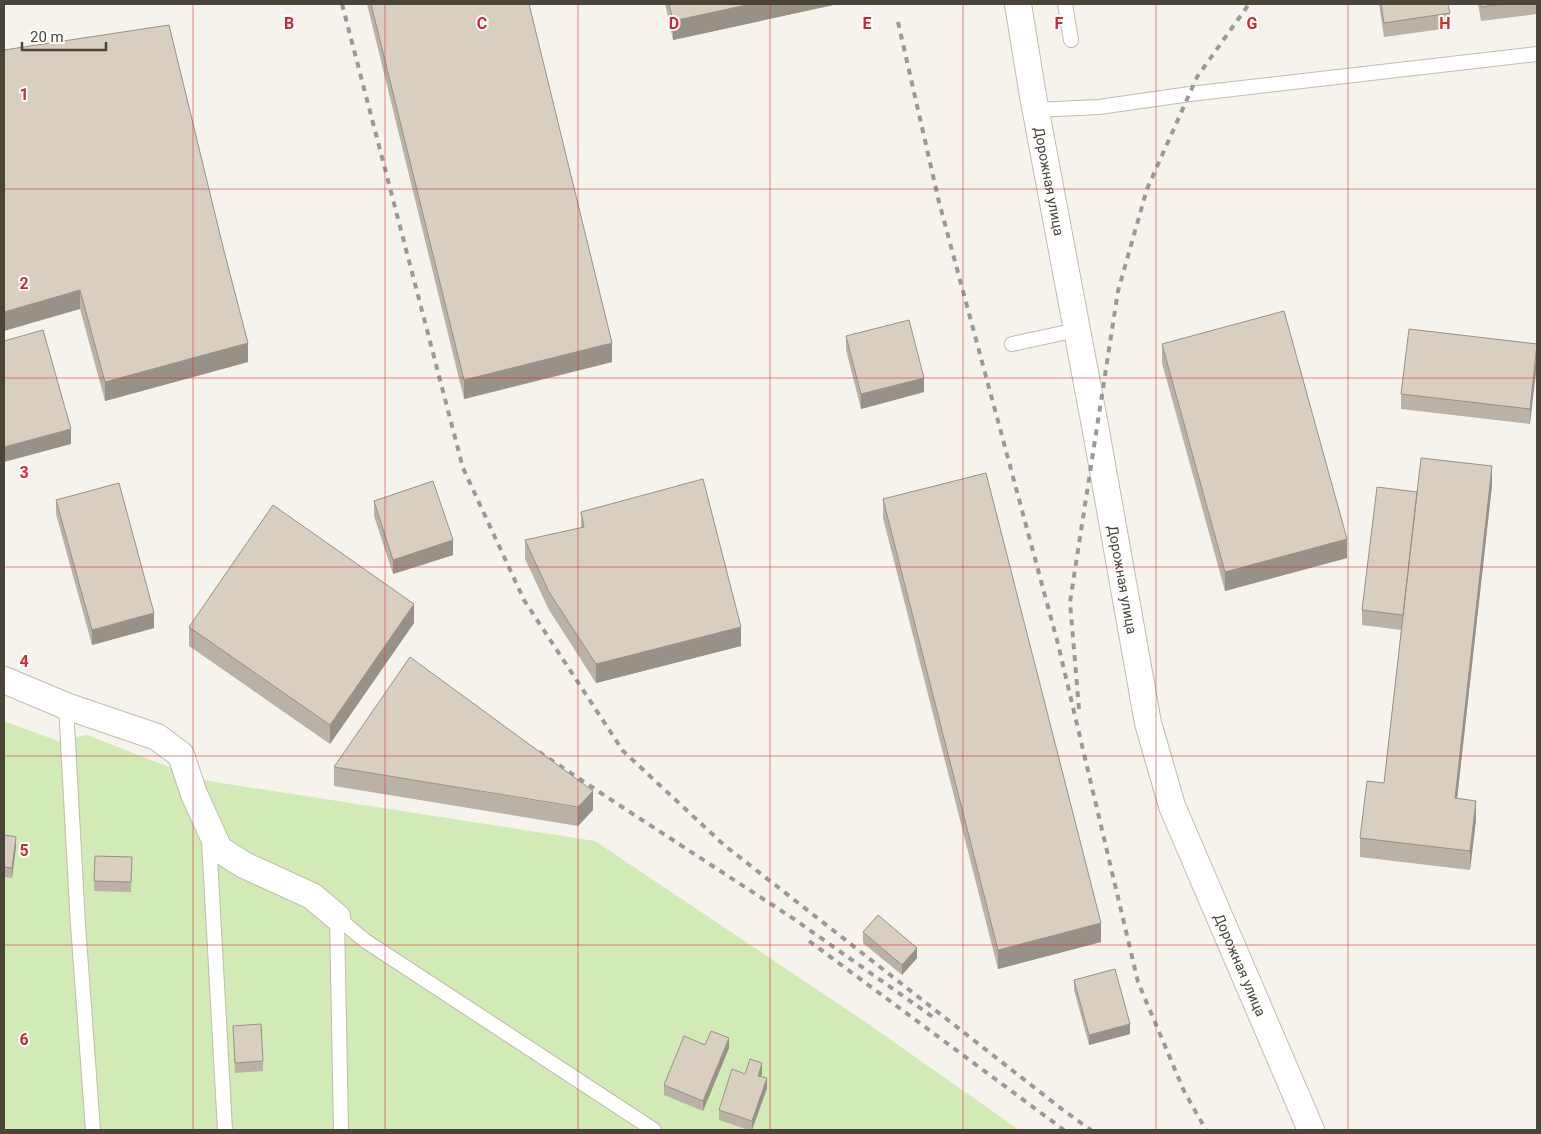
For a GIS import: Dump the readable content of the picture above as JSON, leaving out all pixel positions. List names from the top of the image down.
{
  "streets": {
    "street": ["Дорожная улица"]
  },
  "scale_bar": "20 m",
  "grid": {
    "columns": [
      "B",
      "C",
      "D",
      "E",
      "F",
      "G",
      "H"
    ],
    "rows": [
      "1",
      "2",
      "3",
      "4",
      "5",
      "6"
    ]
  }
}
